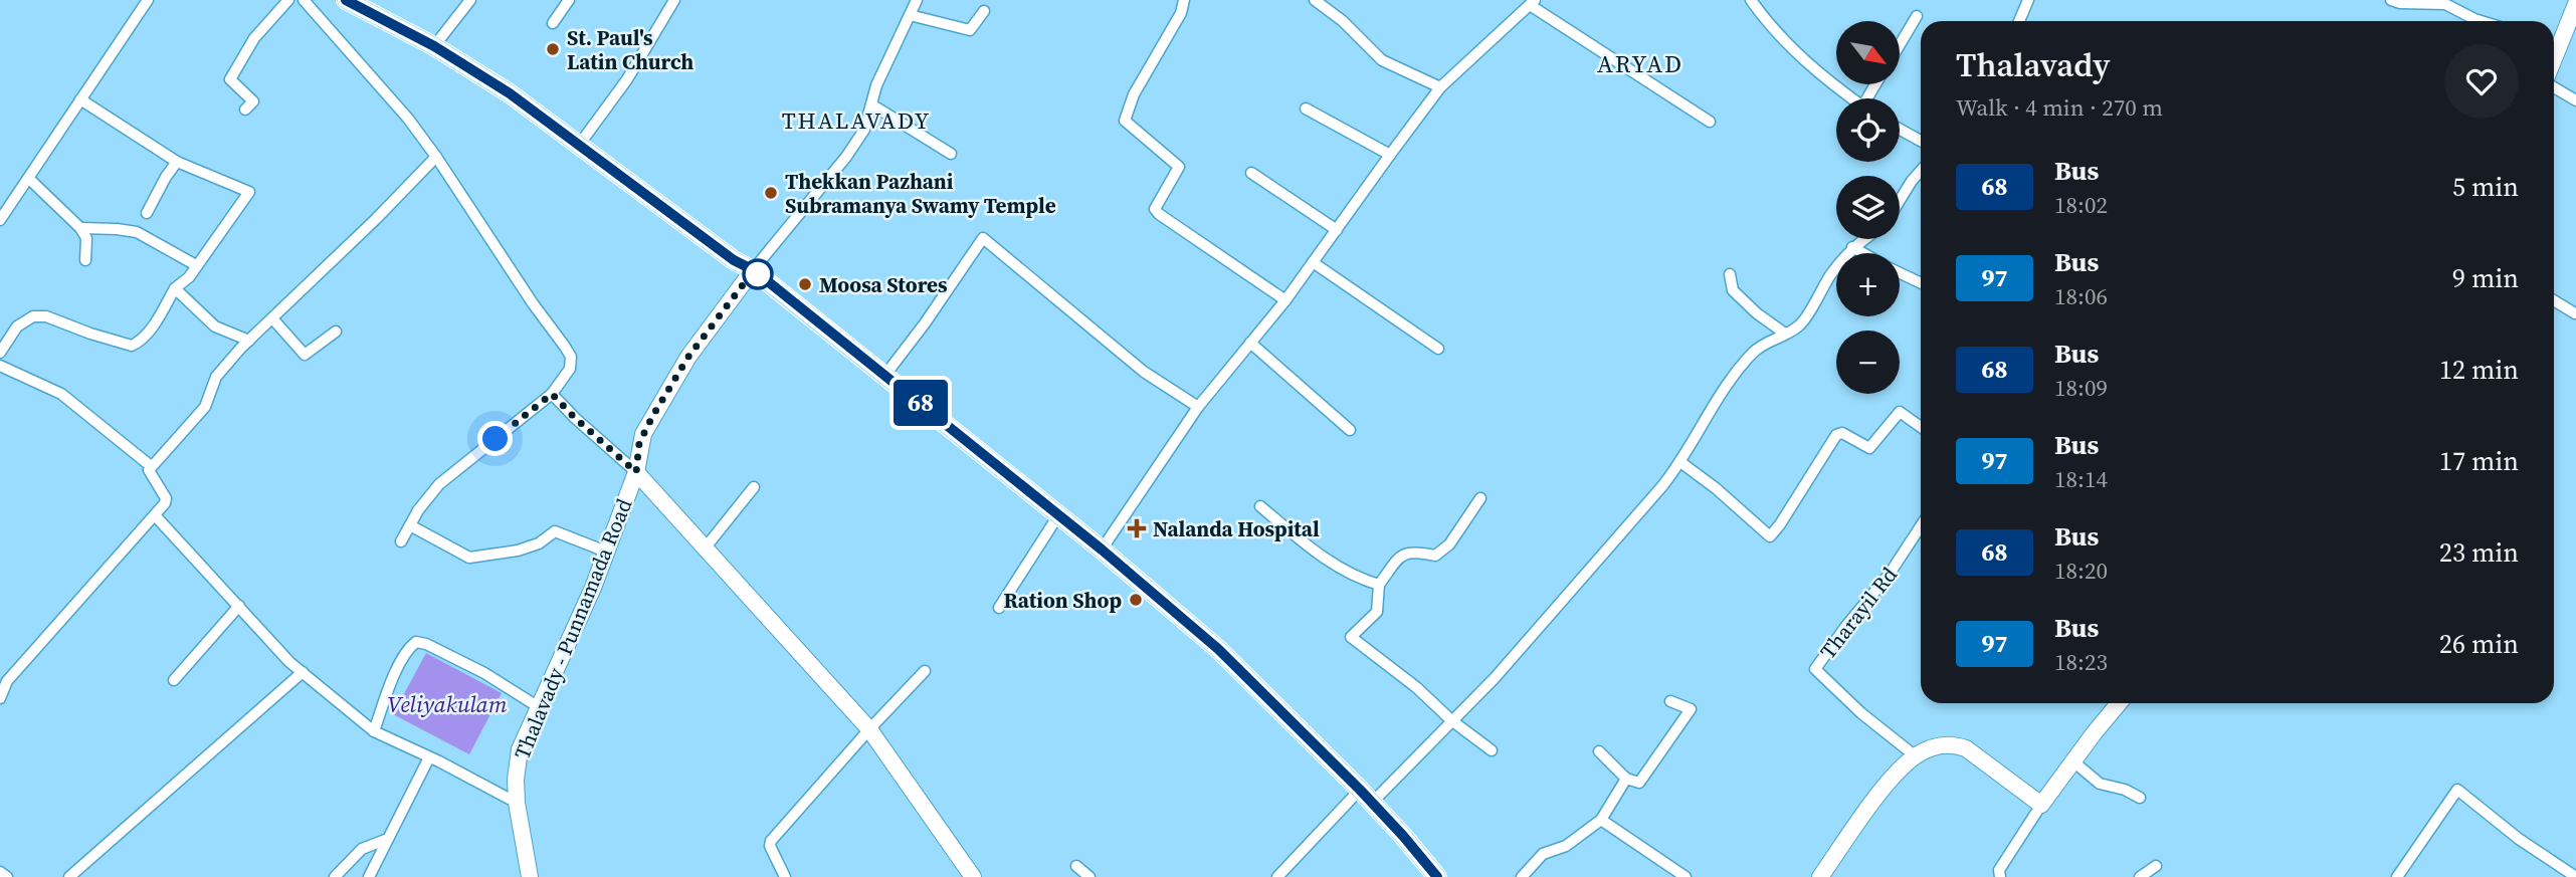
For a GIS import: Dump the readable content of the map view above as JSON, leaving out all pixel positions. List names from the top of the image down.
{
  "streets": {
    "main road": ["Thalavady - Punnamada Road"],
    "street": ["Tharayil Rd"]
  },
  "districts": ["ARYAD", "THALAVADY"],
  "water": ["Veliyakulam"],
  "places": {
    "other": [
      "St. Paul's Latin Church",
      "Thekkan Pazhani Subramanya Swamy Temple",
      "Moosa Stores",
      "Ration Shop"
    ],
    "health": ["Nalanda Hospital"]
  },
  "lines": ["bus line 68"],
  "north": "bottom right",
  "page": {
    "on_map": "68",
    "map_buttons": ["+", "−"],
    "heading": ["Thalavady", "Walk · 4 min · 270 m"],
    "list": [
      {
        "mark": "68",
        "name": "Bus",
        "note": "18:02",
        "value": "5 min"
      },
      {
        "mark": "97",
        "name": "Bus",
        "note": "18:06",
        "value": "9 min"
      },
      {
        "mark": "68",
        "name": "Bus",
        "note": "18:09",
        "value": "12 min"
      },
      {
        "mark": "97",
        "name": "Bus",
        "note": "18:14",
        "value": "17 min"
      },
      {
        "mark": "68",
        "name": "Bus",
        "note": "18:20",
        "value": "23 min"
      },
      {
        "mark": "97",
        "name": "Bus",
        "note": "18:23",
        "value": "26 min"
      }
    ]
  }
}
